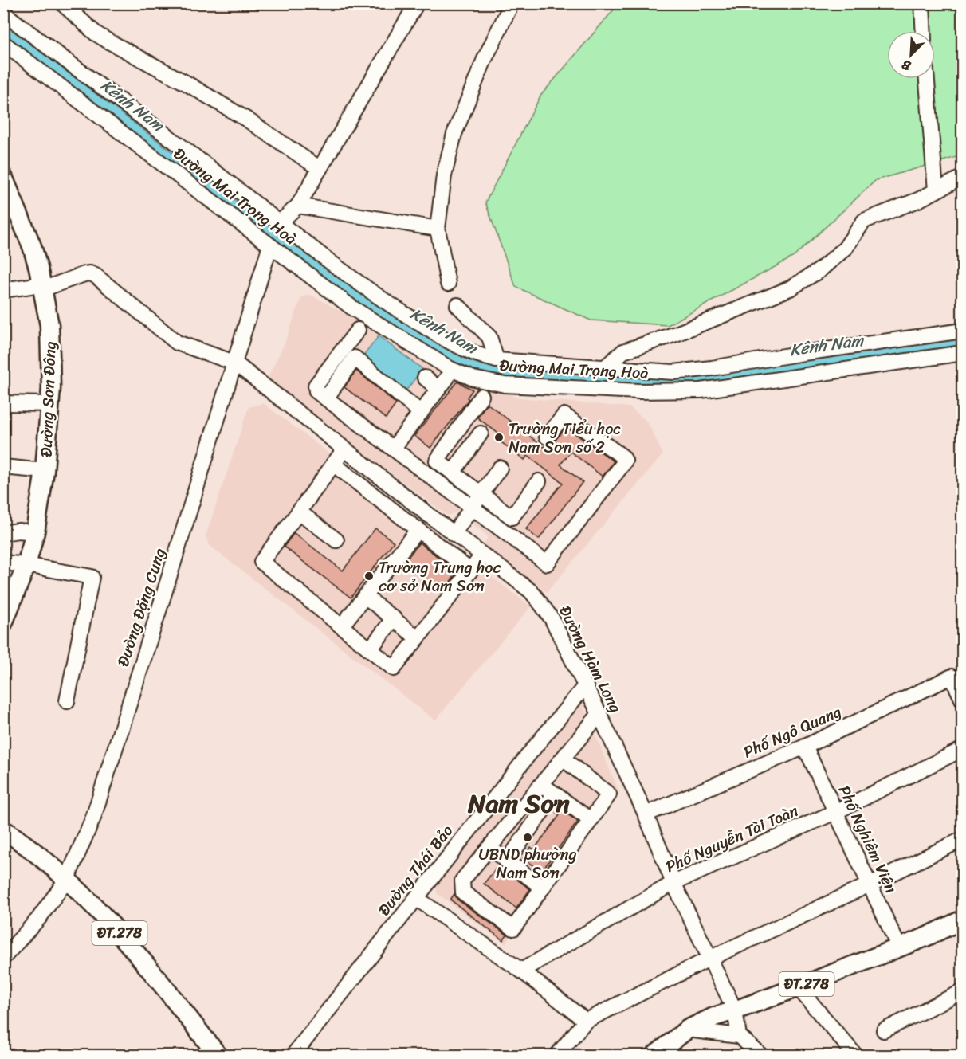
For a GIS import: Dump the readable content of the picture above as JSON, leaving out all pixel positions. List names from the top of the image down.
{
  "streets": {
    "main road": ["Đường Sơn Đông", "ĐT.278"],
    "street": [
      "Đường Mai Trọng Hoà",
      "Đường Đặng Cung",
      "Đường Hàm Long",
      "Phố Ngô Quang",
      "Phố Nguyễn Tài Toàn",
      "Phố Nghiêm Viện",
      "Đường Thái Bảo"
    ]
  },
  "crossings": [
    ["Đường Mai Trọng Hoà", "Đường Đặng Cung"],
    ["Đường Sơn Đông", "Đường Hàm Long"],
    ["Đường Đặng Cung", "Đường Hàm Long"],
    ["Đường Đặng Cung", "ĐT.278"],
    ["Đường Hàm Long", "Phố Ngô Quang"],
    ["Đường Hàm Long", "Phố Nguyễn Tài Toàn"],
    ["Đường Hàm Long", "Đường Thái Bảo"],
    ["Đường Hàm Long", "ĐT.278"],
    ["Phố Ngô Quang", "Phố Nghiêm Viện"],
    ["Phố Nguyễn Tài Toàn", "Phố Nghiêm Viện"],
    ["Phố Nghiêm Viện", "ĐT.278"]
  ],
  "districts": ["Nam Sơn"],
  "water": ["Kênh Nam"],
  "places": ["Trường Tiểu học Nam Sơn số 2", "Trường Trung học cơ sở Nam Sơn", "UBND phường Nam Sơn"],
  "north": "bottom left"
}
